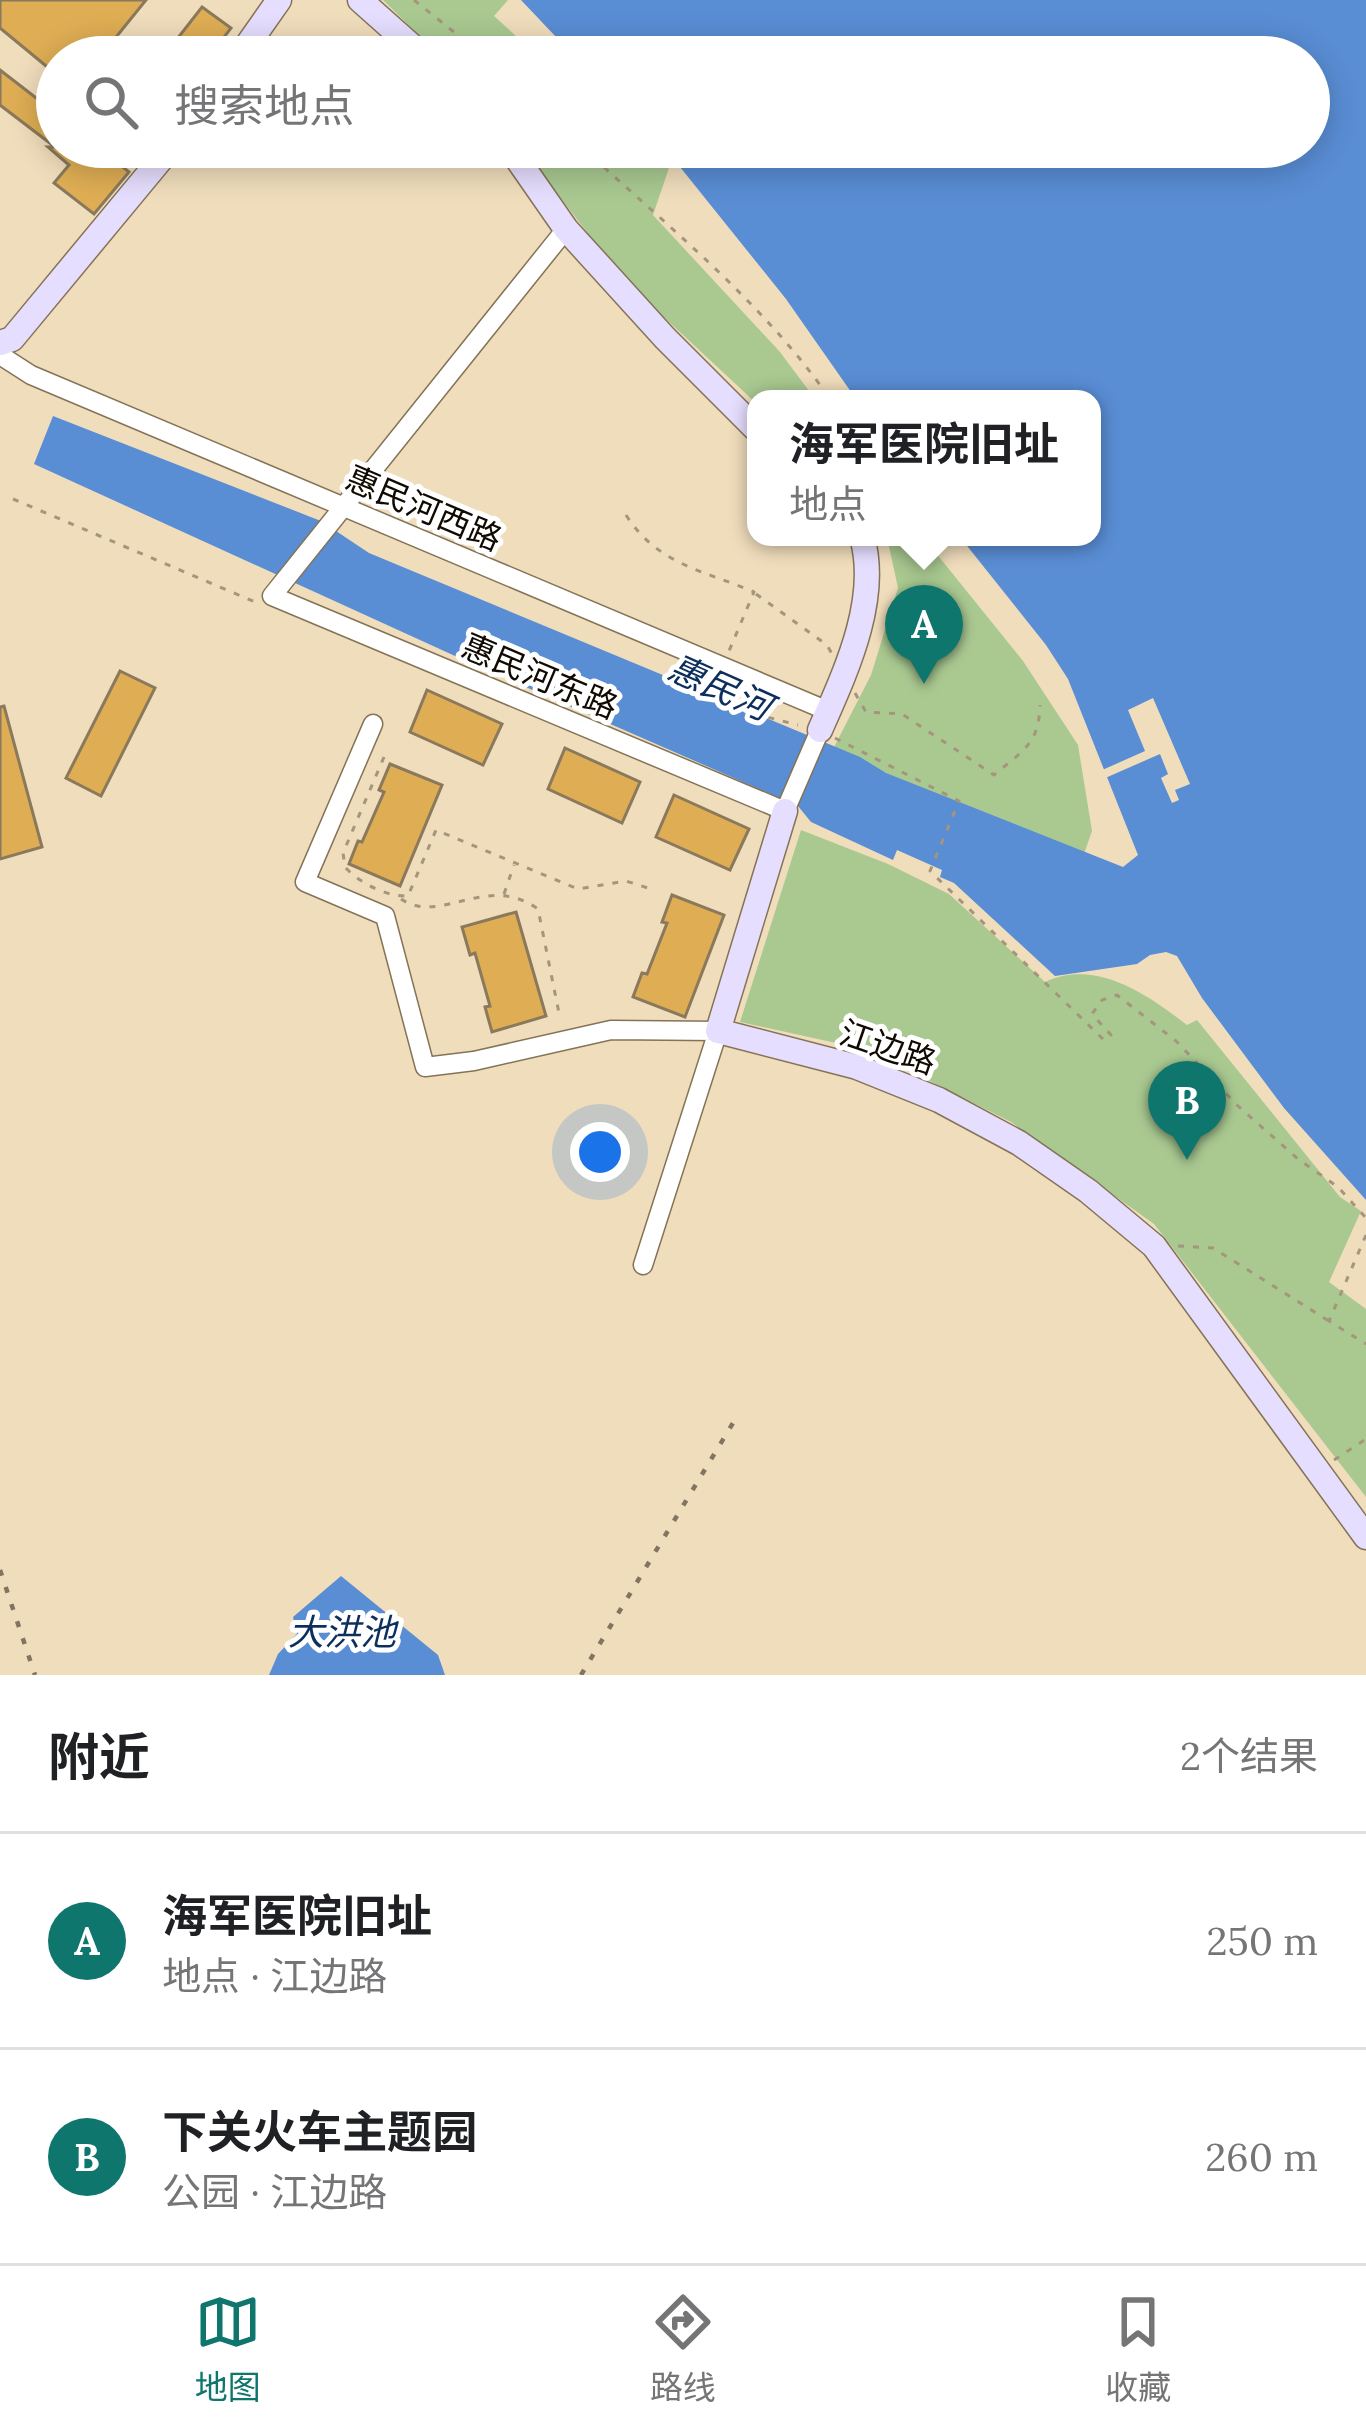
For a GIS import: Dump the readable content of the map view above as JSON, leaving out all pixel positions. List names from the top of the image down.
{
  "streets": {
    "street": ["惠民河西路", "惠民河东路", "江边路"]
  },
  "crossings": [
    ["惠民河西路", "惠民河东路"]
  ],
  "water": ["惠民河", "大洪池"],
  "page": {
    "search": "搜索地点",
    "popup": ["海军医院旧址", "地点"],
    "pins": ["A", "B"],
    "heading": ["附近", "2个结果"],
    "list": [
      {
        "mark": "A",
        "name": "海军医院旧址",
        "note": "地点 · 江边路",
        "value": "250 m"
      },
      {
        "mark": "B",
        "name": "下关火车主题园",
        "note": "公园 · 江边路",
        "value": "260 m"
      }
    ],
    "nav": ["地图", "路线", "收藏"]
  }
}
